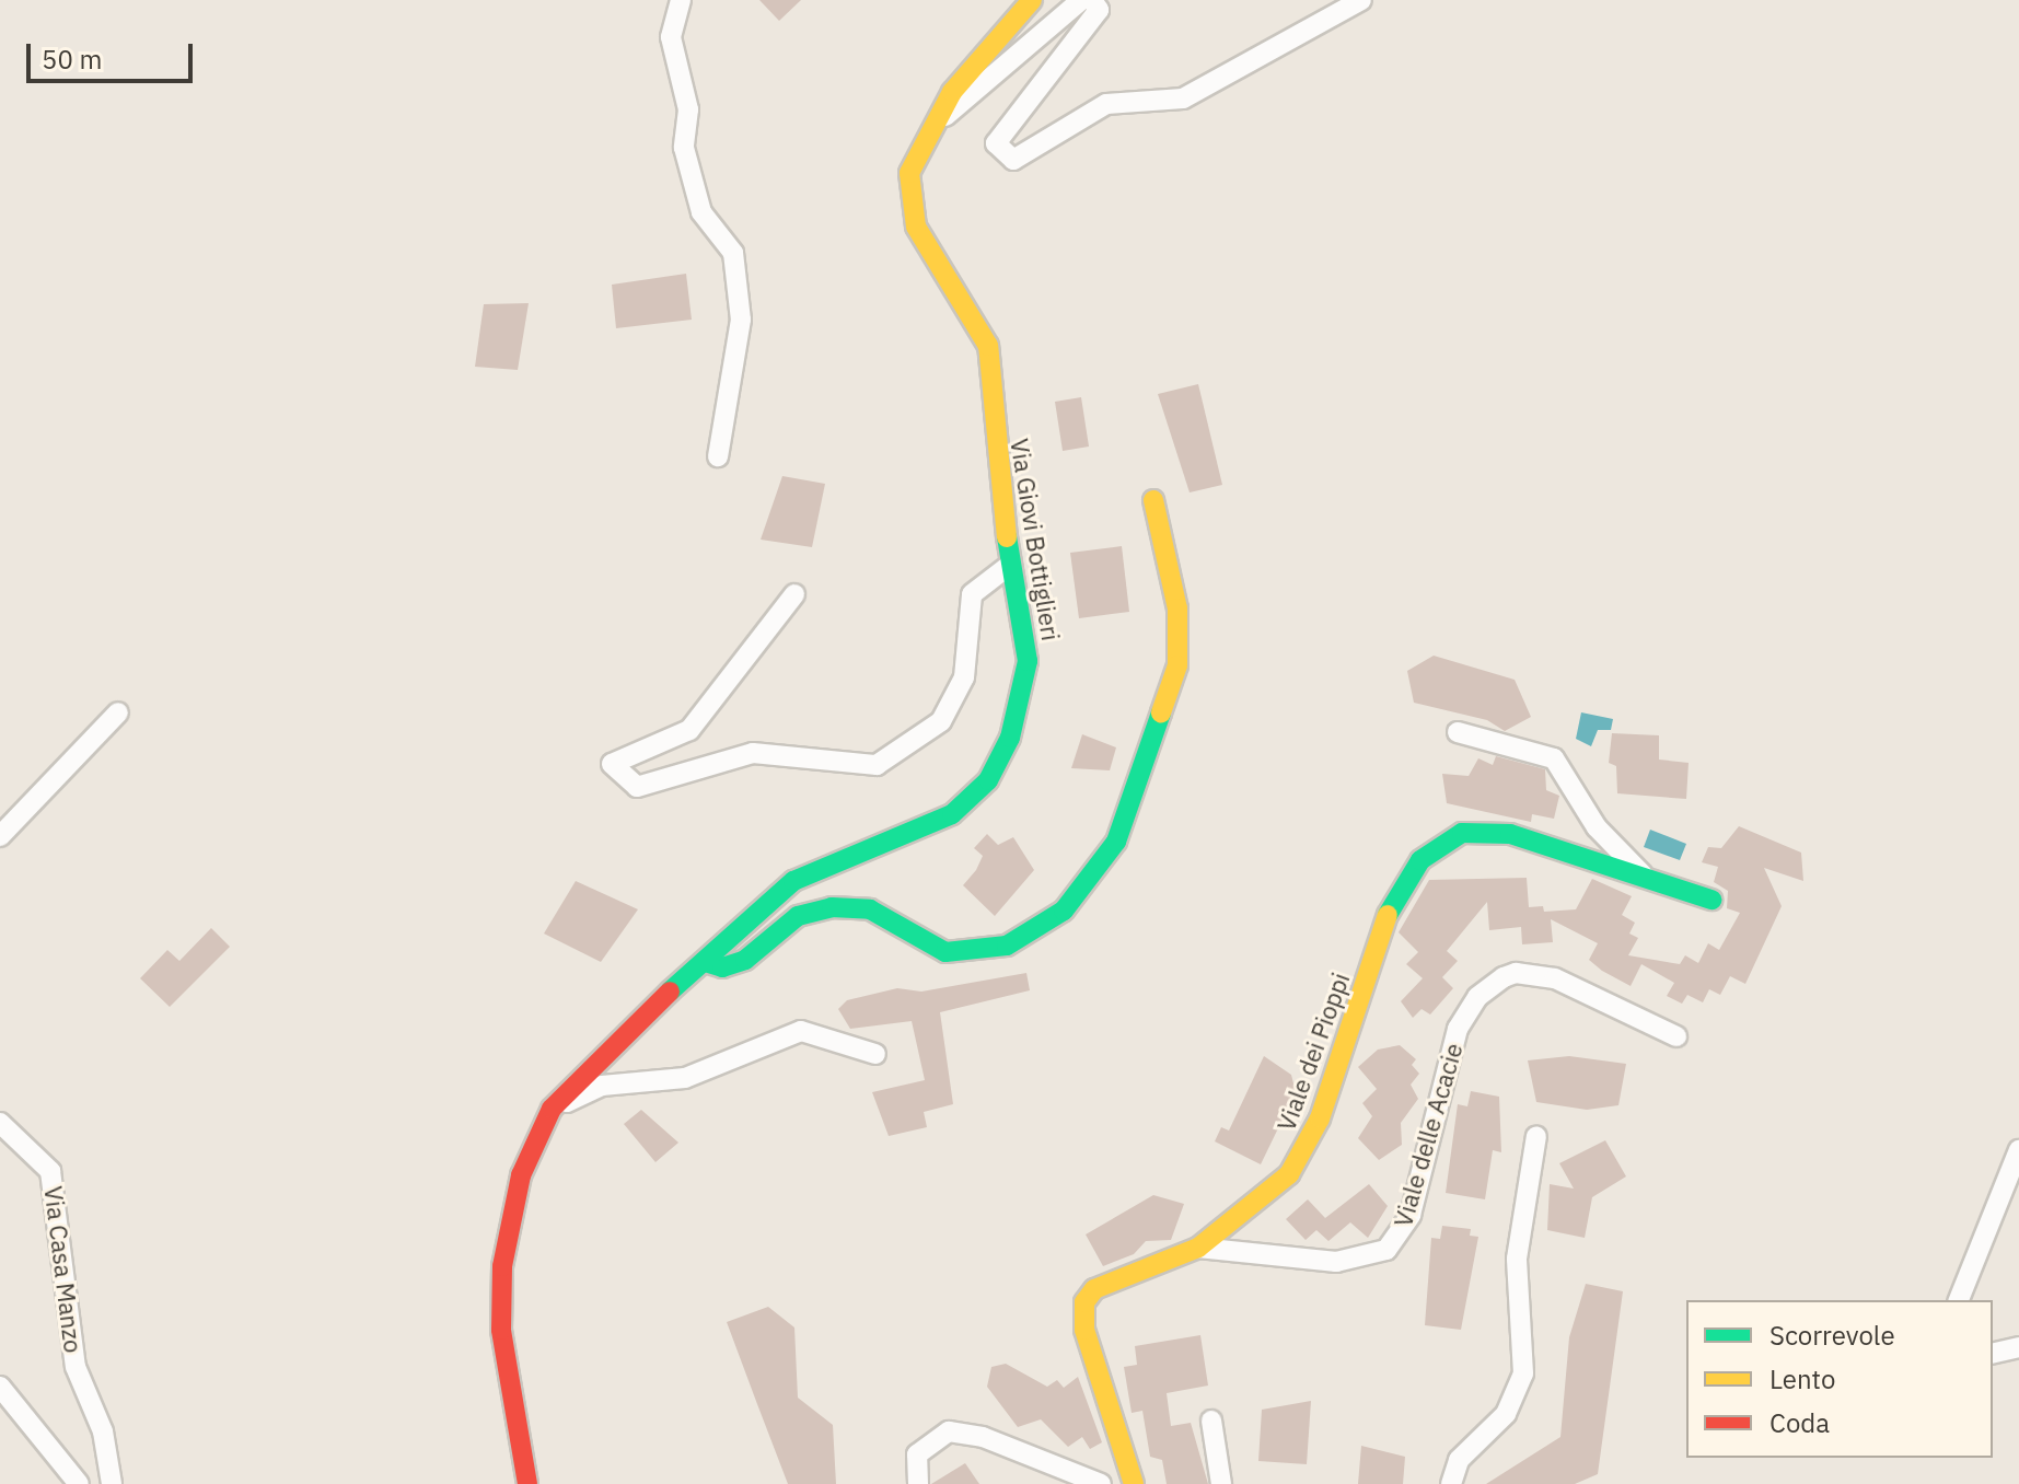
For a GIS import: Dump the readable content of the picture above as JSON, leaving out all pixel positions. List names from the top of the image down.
{
  "streets": {
    "street": [
      "Via Giovi Bottiglieri",
      "Viale dei Pioppi",
      "Viale delle Acacie",
      "Via Casa Manzo"
    ]
  },
  "crossings": [
    ["Viale dei Pioppi", "Viale delle Acacie"]
  ],
  "legend": ["Scorrevole", "Lento", "Coda"],
  "scale_bar": "50 m"
}
